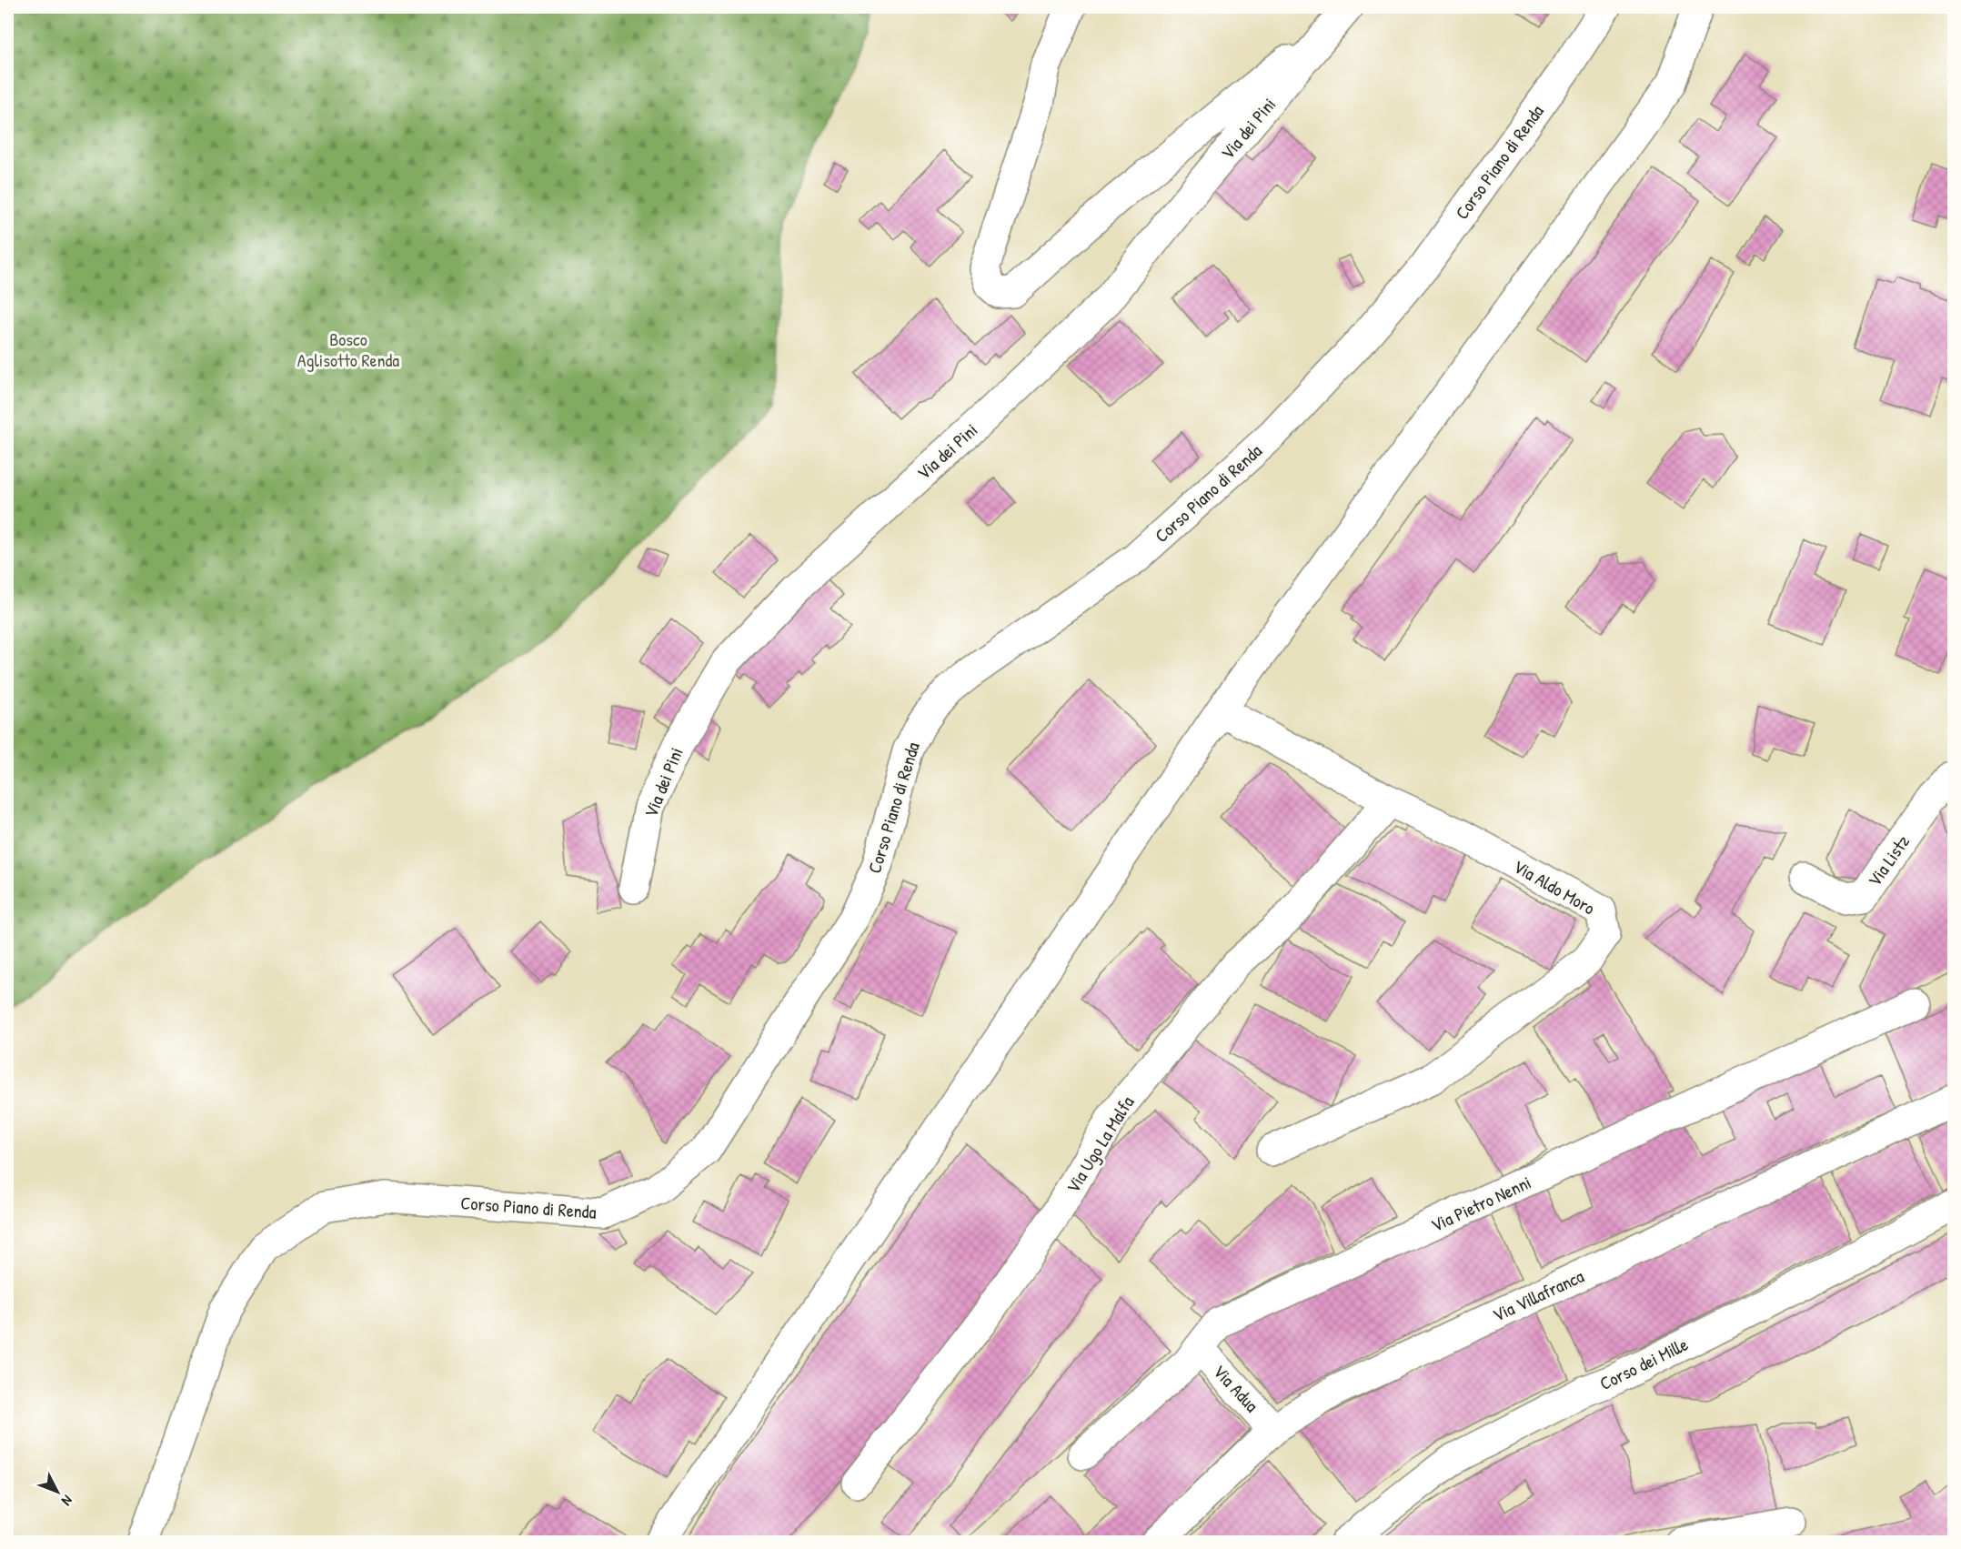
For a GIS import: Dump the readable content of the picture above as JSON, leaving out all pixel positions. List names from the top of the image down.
{
  "streets": {
    "street": [
      "Via dei Pini",
      "Corso Piano di Renda",
      "Via Listz",
      "Via Aldo Moro",
      "Via Ugo La Malfa",
      "Via Pietro Nenni",
      "Via Villafranca",
      "Corso dei Mille",
      "Via Adua"
    ]
  },
  "crossings": [
    ["Via Aldo Moro", "Via Ugo La Malfa"],
    ["Via Pietro Nenni", "Via Adua"],
    ["Via Villafranca", "Via Adua"]
  ],
  "parks": ["Bosco Aglisotto Renda"],
  "north": "bottom right"
}
